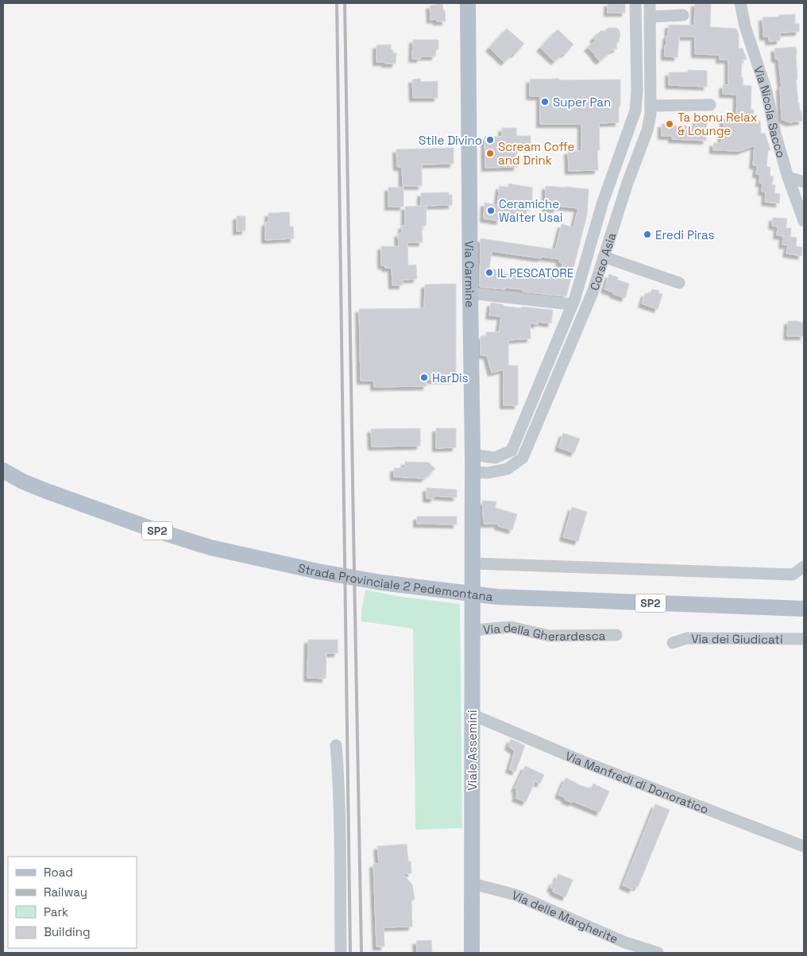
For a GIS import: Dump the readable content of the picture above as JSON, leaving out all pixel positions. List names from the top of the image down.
{
  "streets": {
    "main road": [
      "Via Carmine",
      "SP2",
      "Strada Provinciale 2 Pedemontana",
      "Viale Assemini"
    ],
    "street": [
      "Via Nicola Sacco",
      "Corso Asia",
      "Via della Gherardesca",
      "Via dei Giudicati",
      "Via Manfredi di Donoratico",
      "Via delle Margherite"
    ]
  },
  "crossings": [
    ["Corso Asia", "Via Carmine"],
    ["Via Carmine", "Viale Assemini"],
    ["Via della Gherardesca", "Viale Assemini"],
    ["Viale Assemini", "Via Manfredi di Donoratico"],
    ["Viale Assemini", "Via delle Margherite"]
  ],
  "places": [
    "Super Pan",
    "Ta bonu Relax & Lounge",
    "Stile Divino",
    "Scream Coffe and Drink",
    "Ceramiche Walter Usai",
    "Eredi Piras",
    "IL PESCATORE",
    "HarDis"
  ],
  "legend": [
    "Road",
    "Railway",
    "Park",
    "Building"
  ]
}
